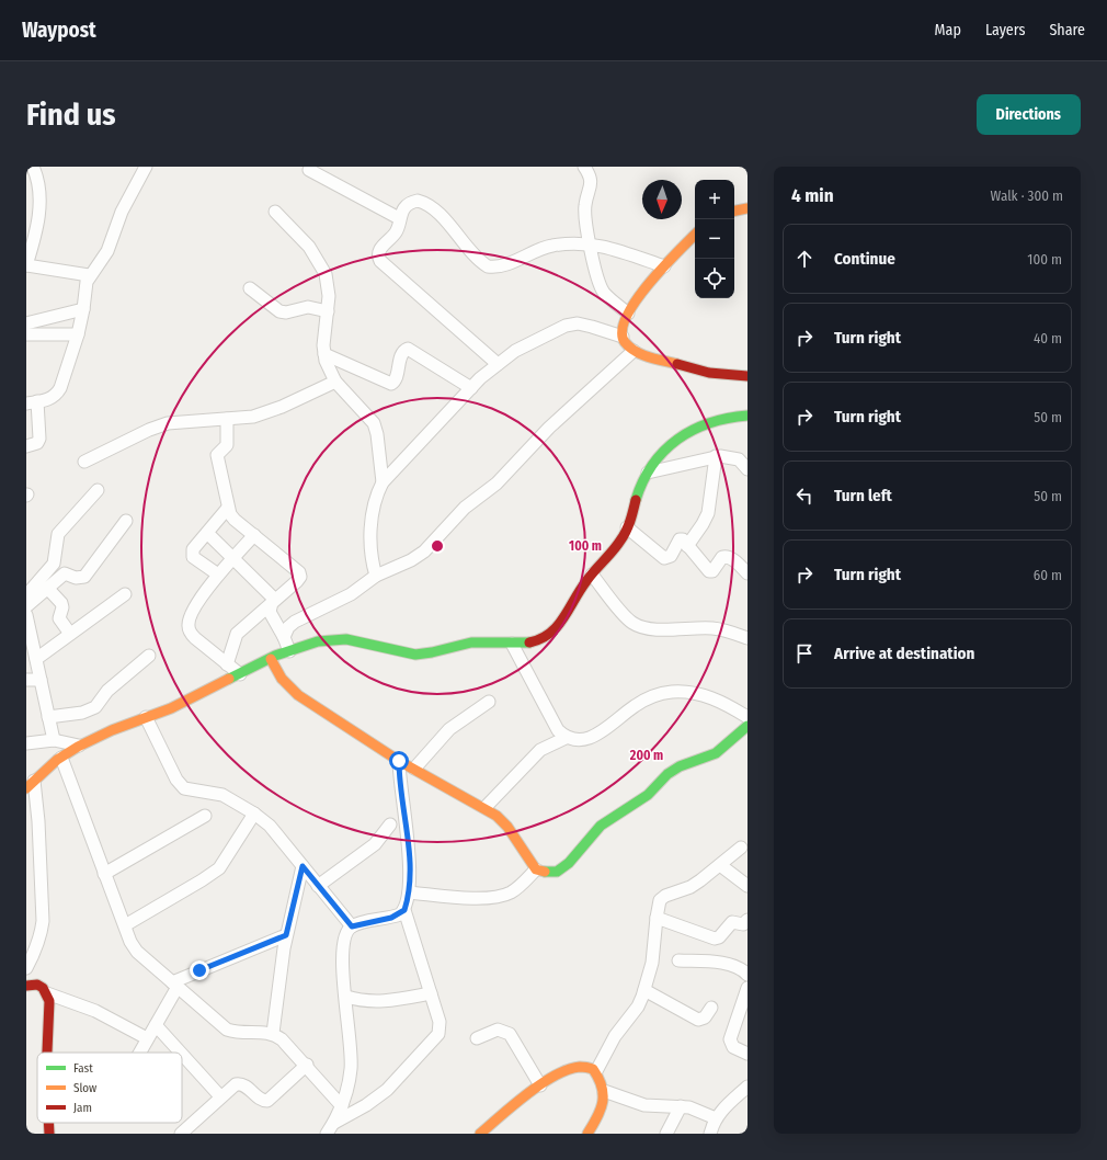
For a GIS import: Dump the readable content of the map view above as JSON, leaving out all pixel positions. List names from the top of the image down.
{
  "legend": ["Fast", "Slow", "Jam"],
  "north": "bottom",
  "page": {
    "header": "Waypost",
    "nav": ["Map", "Layers", "Share"],
    "buttons": "Directions",
    "title": "Find us",
    "heading": ["4 min", "Walk · 300 m"],
    "map_buttons": ["+", "−"],
    "list": [
      ["Continue", "100 m"],
      ["Turn right", "40 m"],
      ["Turn right", "50 m"],
      ["Turn left", "50 m"],
      ["Turn right", "60 m"],
      "Arrive at destination"
    ]
  },
  "rings": ["100 m", "200 m"]
}
